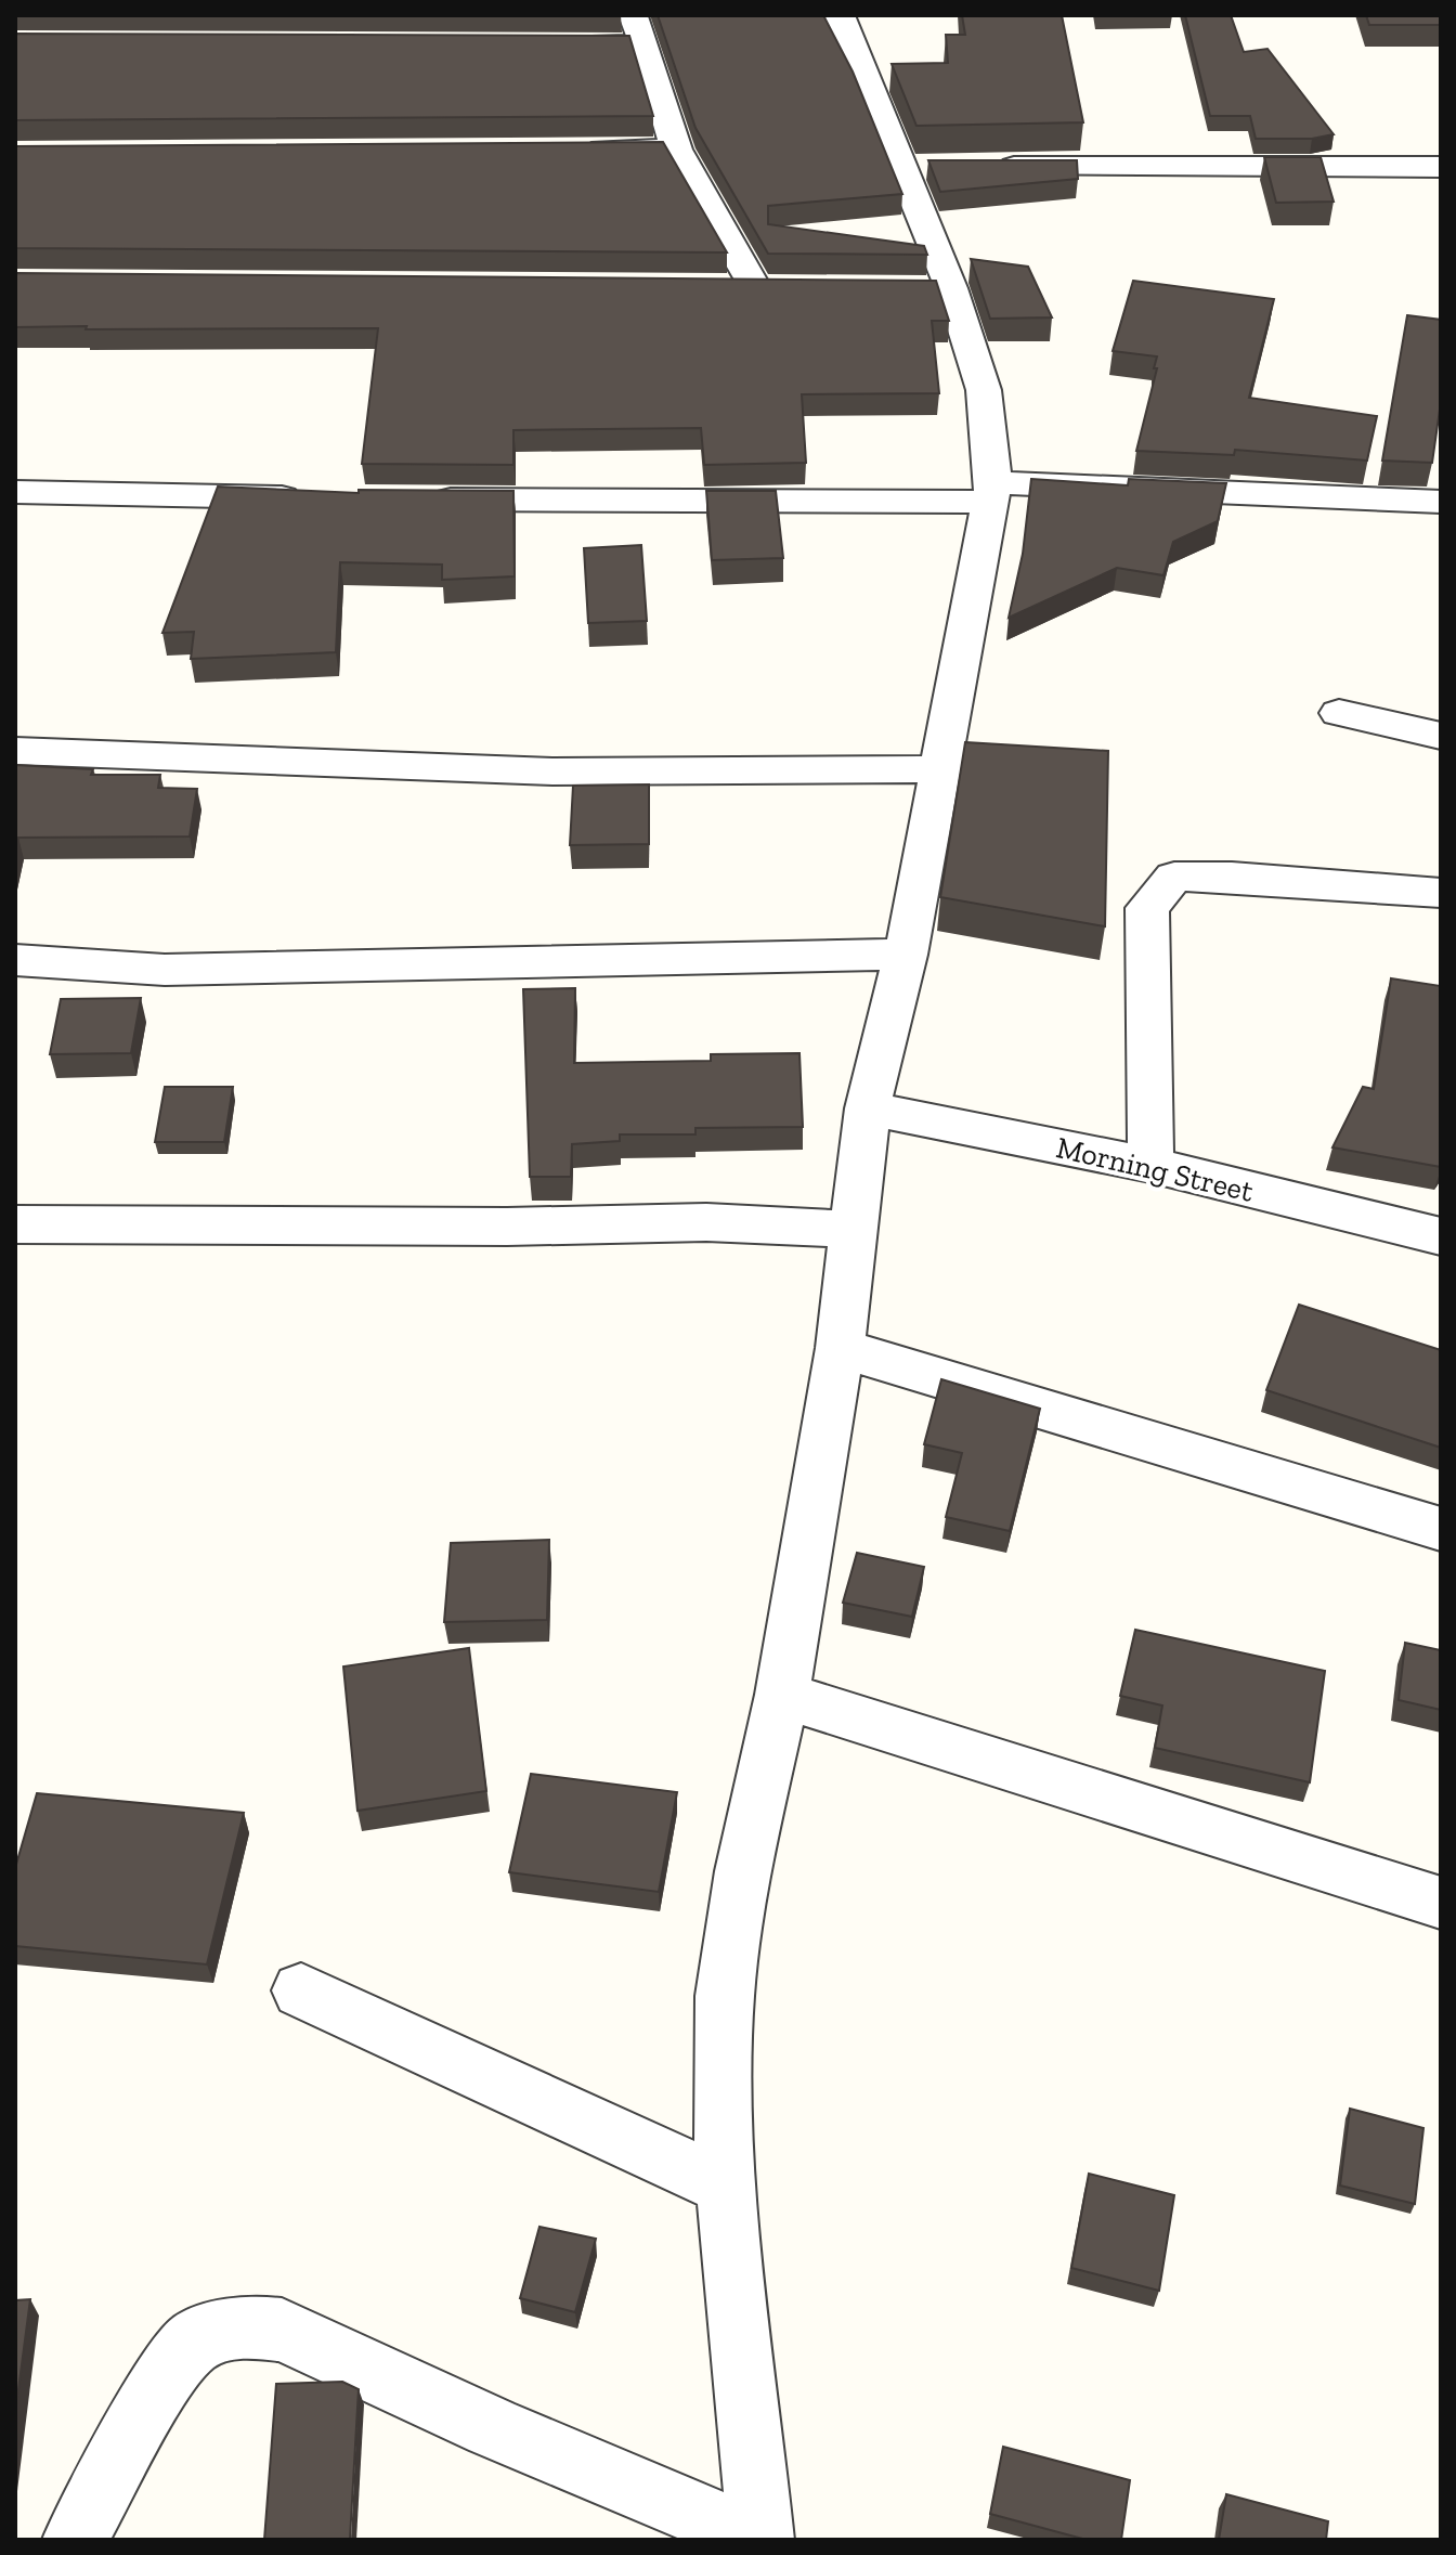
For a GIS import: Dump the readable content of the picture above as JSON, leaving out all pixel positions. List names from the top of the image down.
{
  "streets": {
    "street": ["Morning Street"]
  }
}
